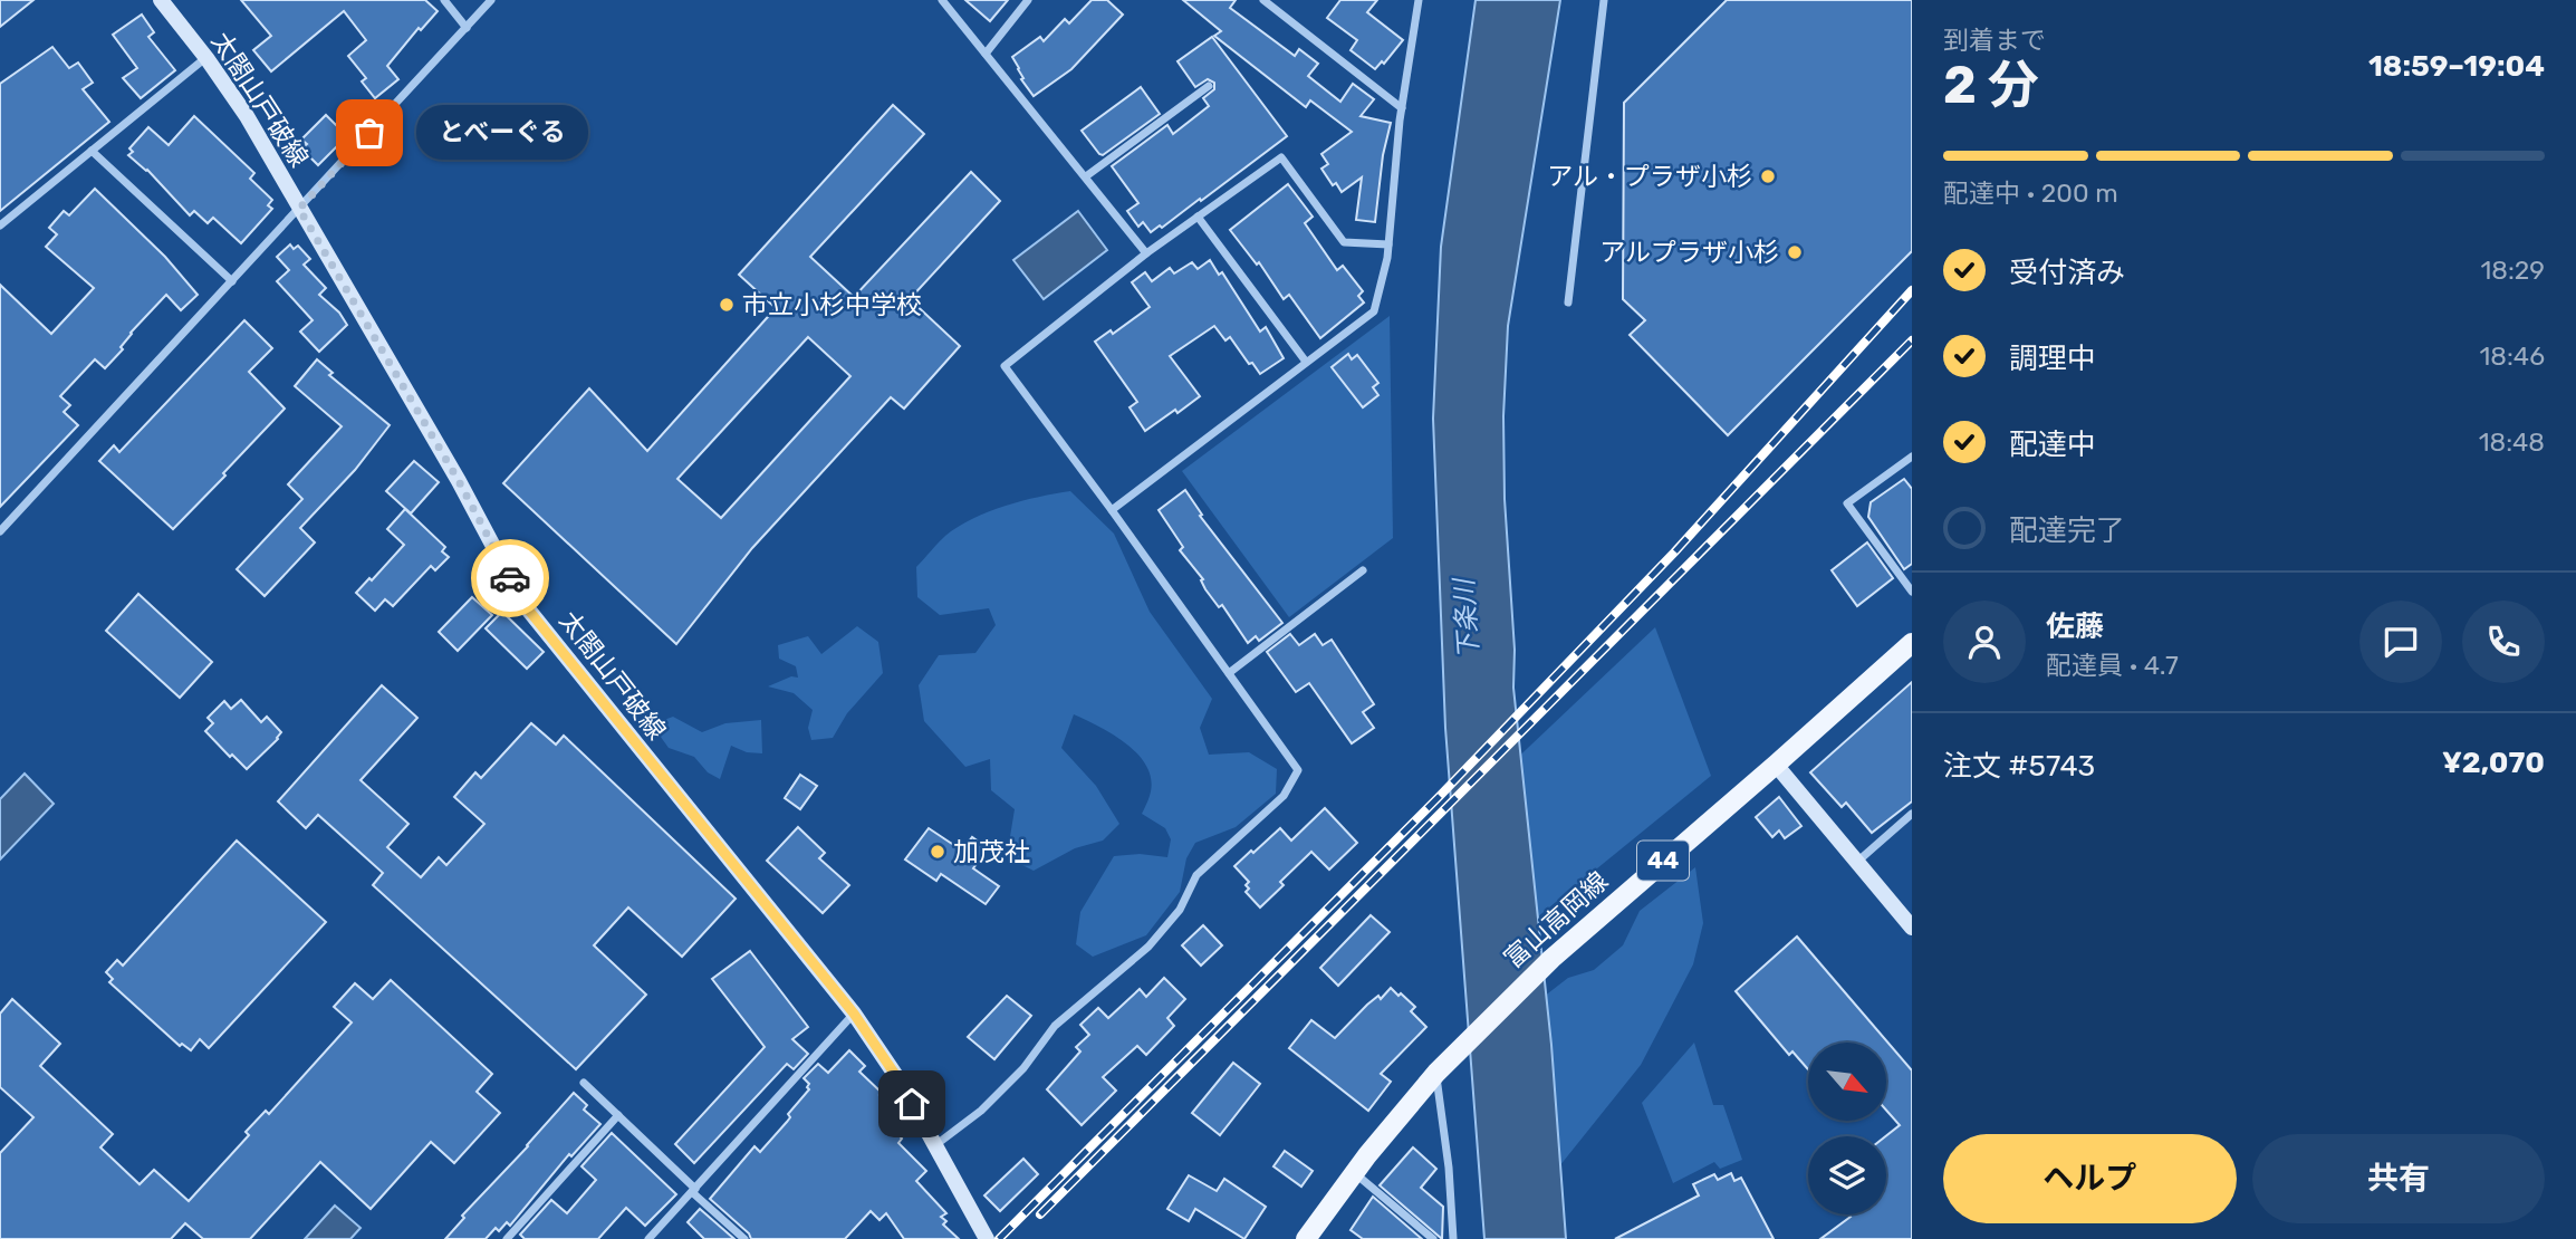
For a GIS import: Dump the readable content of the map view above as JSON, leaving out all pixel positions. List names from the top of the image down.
{
  "streets": {
    "main road": ["太閤山戸破線", "44", "富山高岡線"]
  },
  "water": ["下条川"],
  "places": [
    "とべーぐる",
    "アル・プラザ小杉",
    "アルプラザ小杉",
    "市立小杉中学校",
    "加茂社"
  ],
  "north": "bottom right",
  "page": {
    "heading": ["2 分", "到着まで", "18:59–19:04"],
    "panel": [
      "佐藤",
      "配達員 · 4.7",
      "注文 #5743",
      "¥2,070"
    ],
    "bubble": "とべーぐる",
    "bar": "配達中 · 200 m",
    "list": [
      ["受付済み", "18:29"],
      ["調理中", "18:46"],
      ["配達中", "18:48"],
      "配達完了"
    ],
    "buttons": ["ヘルプ", "共有"]
  }
}
